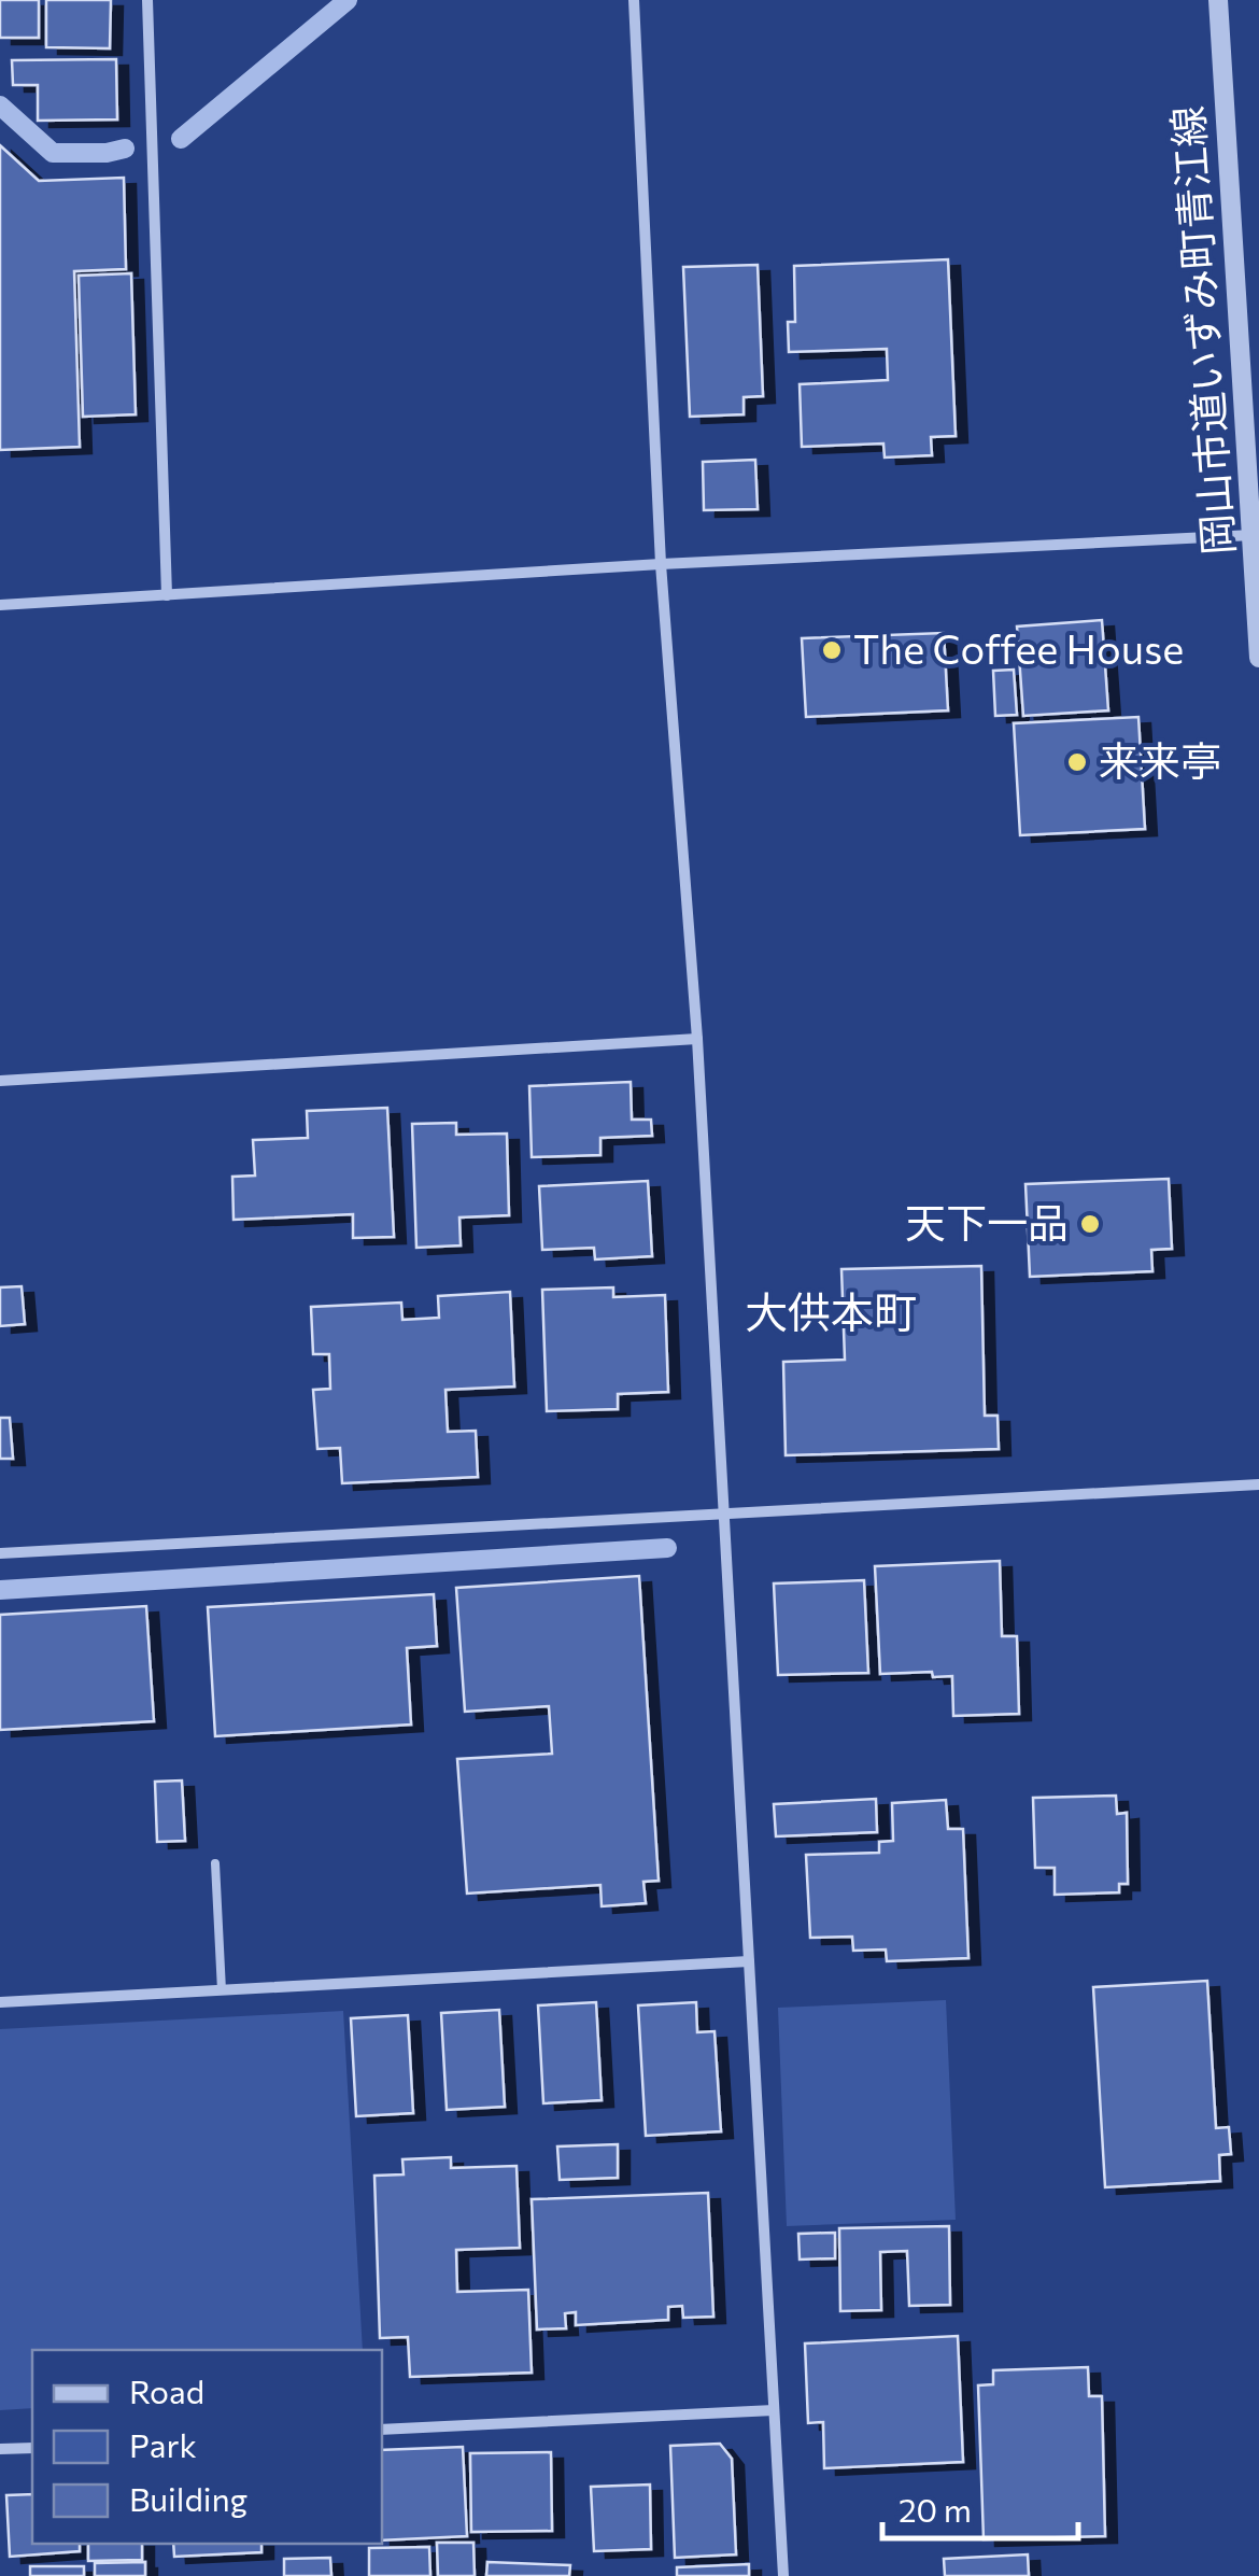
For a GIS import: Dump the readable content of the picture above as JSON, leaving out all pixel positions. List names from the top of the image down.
{
  "streets": {
    "street": ["岡山市道いずみ町青江線"]
  },
  "districts": ["大供本町"],
  "places": ["The Coffee House", "来来亭", "天下一品"],
  "legend": ["Road", "Park", "Building"],
  "scale_bar": "20 m"
}
